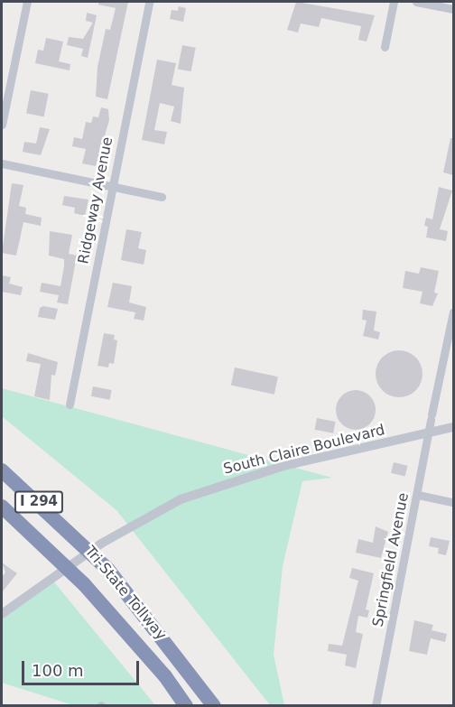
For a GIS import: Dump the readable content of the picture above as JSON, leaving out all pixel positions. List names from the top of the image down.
{
  "streets": {
    "highway": ["I 294", "Tri-State Tollway"],
    "street": ["Ridgeway Avenue", "South Claire Boulevard", "Springfield Avenue"]
  },
  "crossings": [
    ["South Claire Boulevard", "Springfield Avenue"]
  ],
  "scale_bar": "100 m"
}
